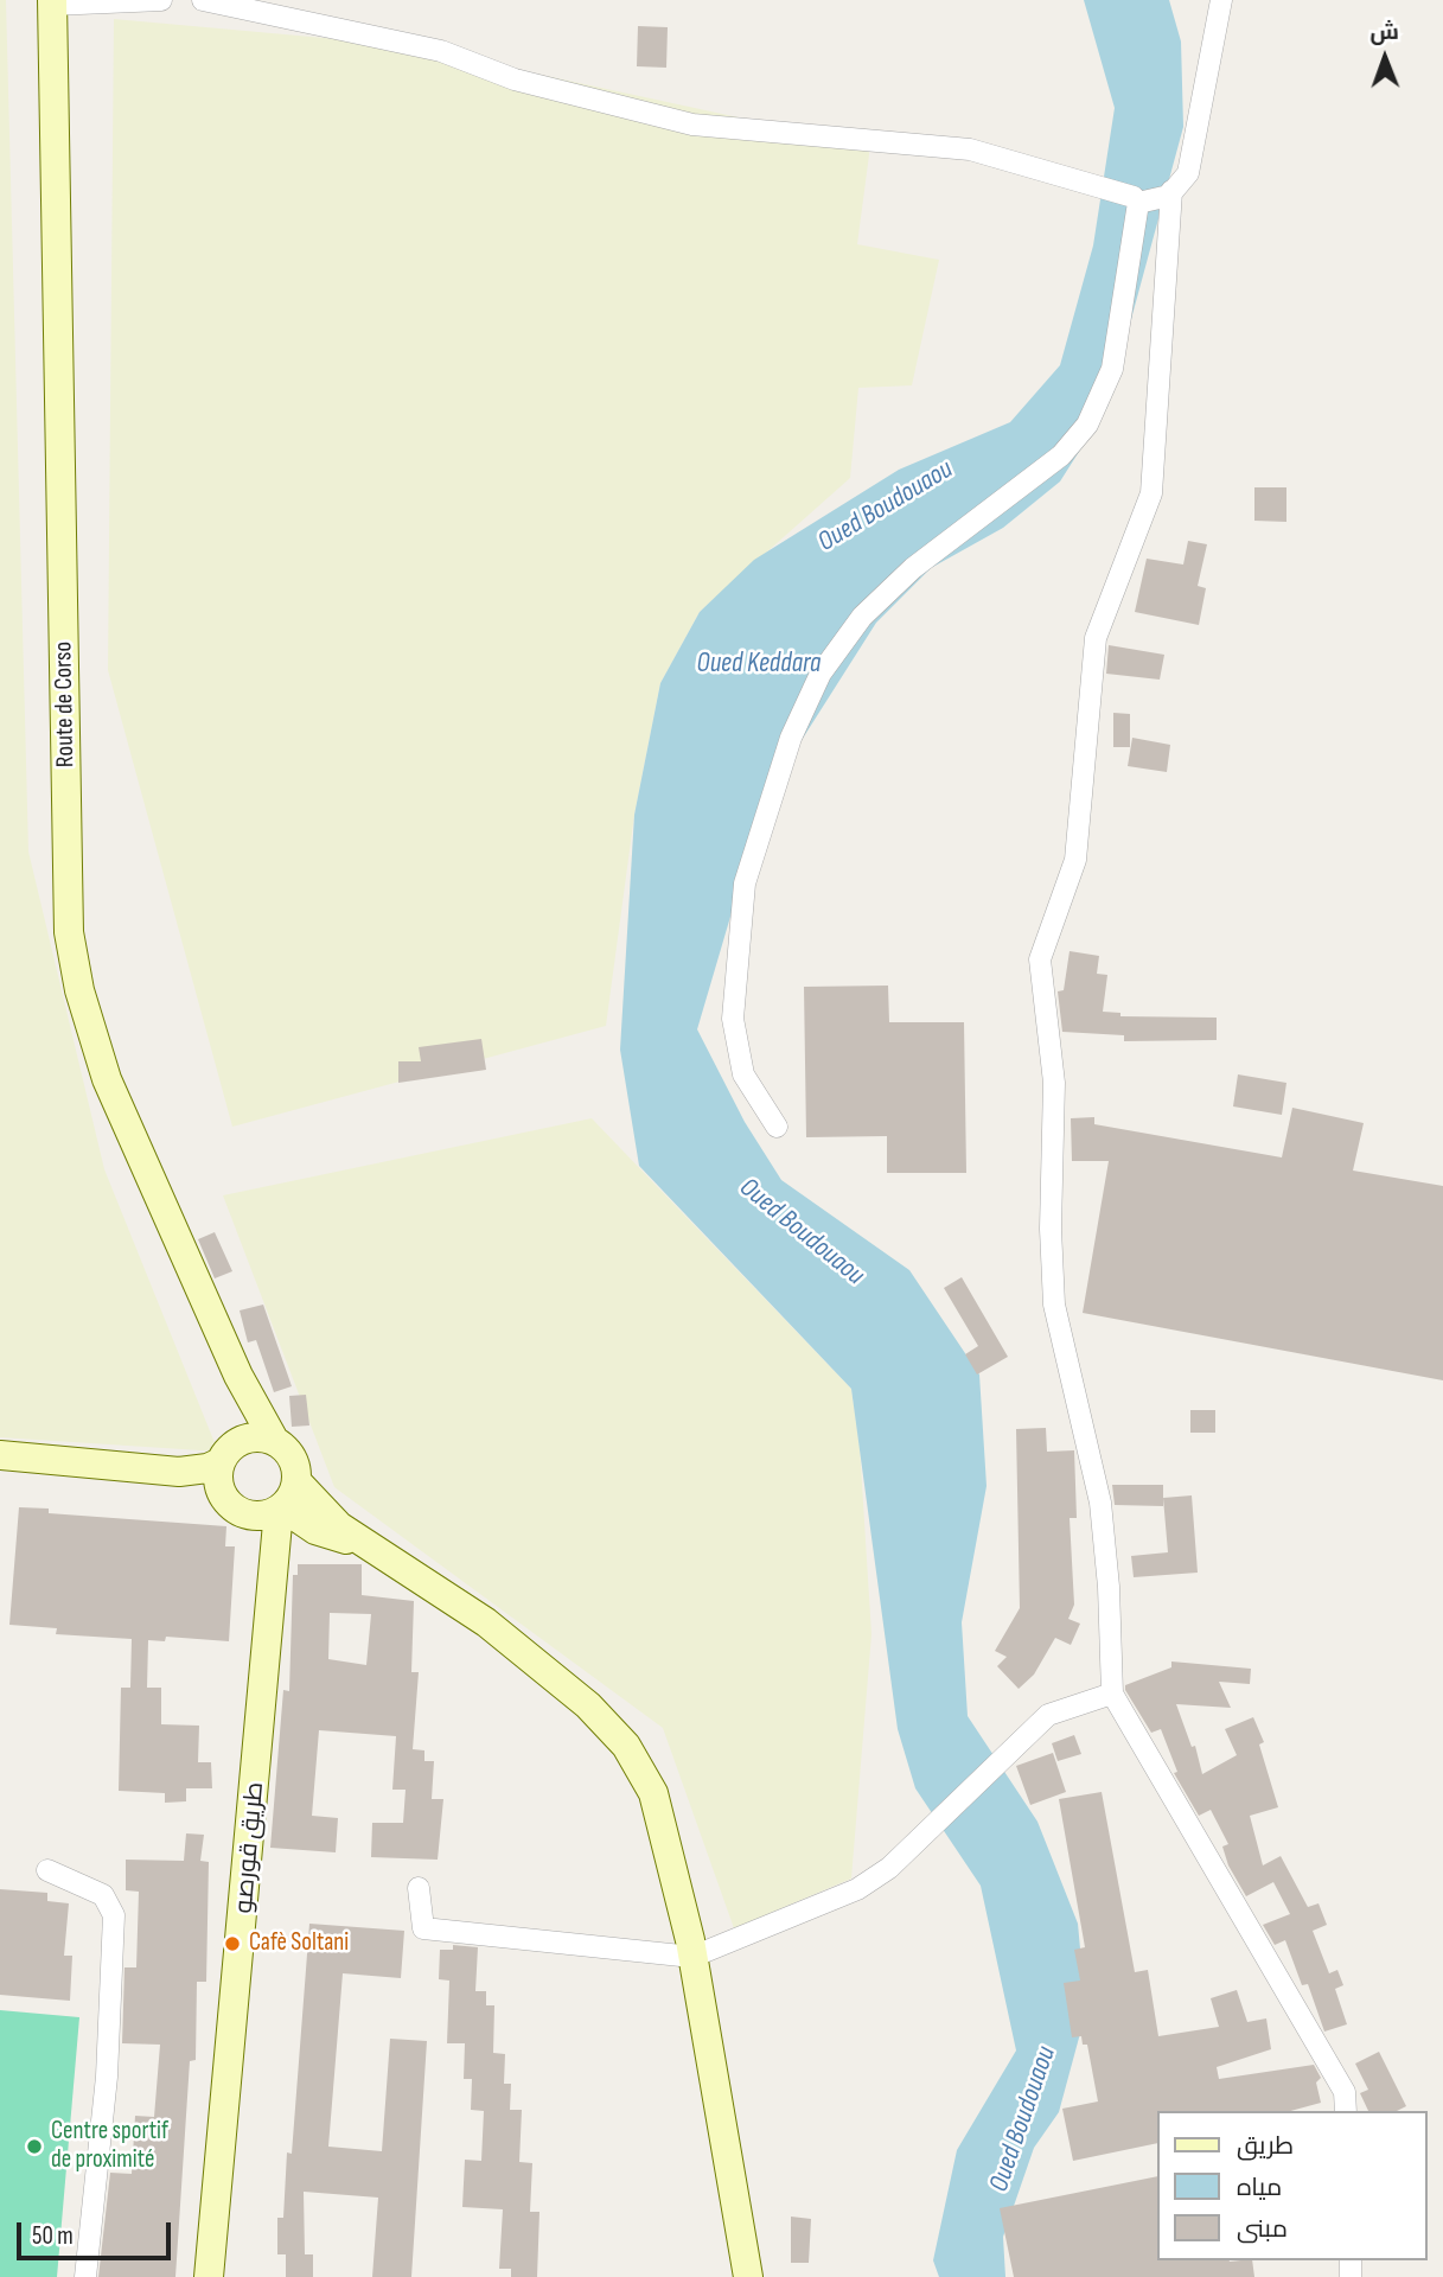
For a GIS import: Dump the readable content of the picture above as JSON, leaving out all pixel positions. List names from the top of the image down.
{
  "streets": {
    "main road": ["Route de Corso", "طريق قورصو"]
  },
  "crossings": [
    ["Route de Corso", "طريق قورصو"]
  ],
  "water": ["Oued Boudouaou", "Oued Keddara"],
  "places": ["Cafè Soltani", "Centre sportif de proximité"],
  "legend": ["طريق", "مياه", "مبنى"],
  "scale_bar": "50 m",
  "north": "top"
}
